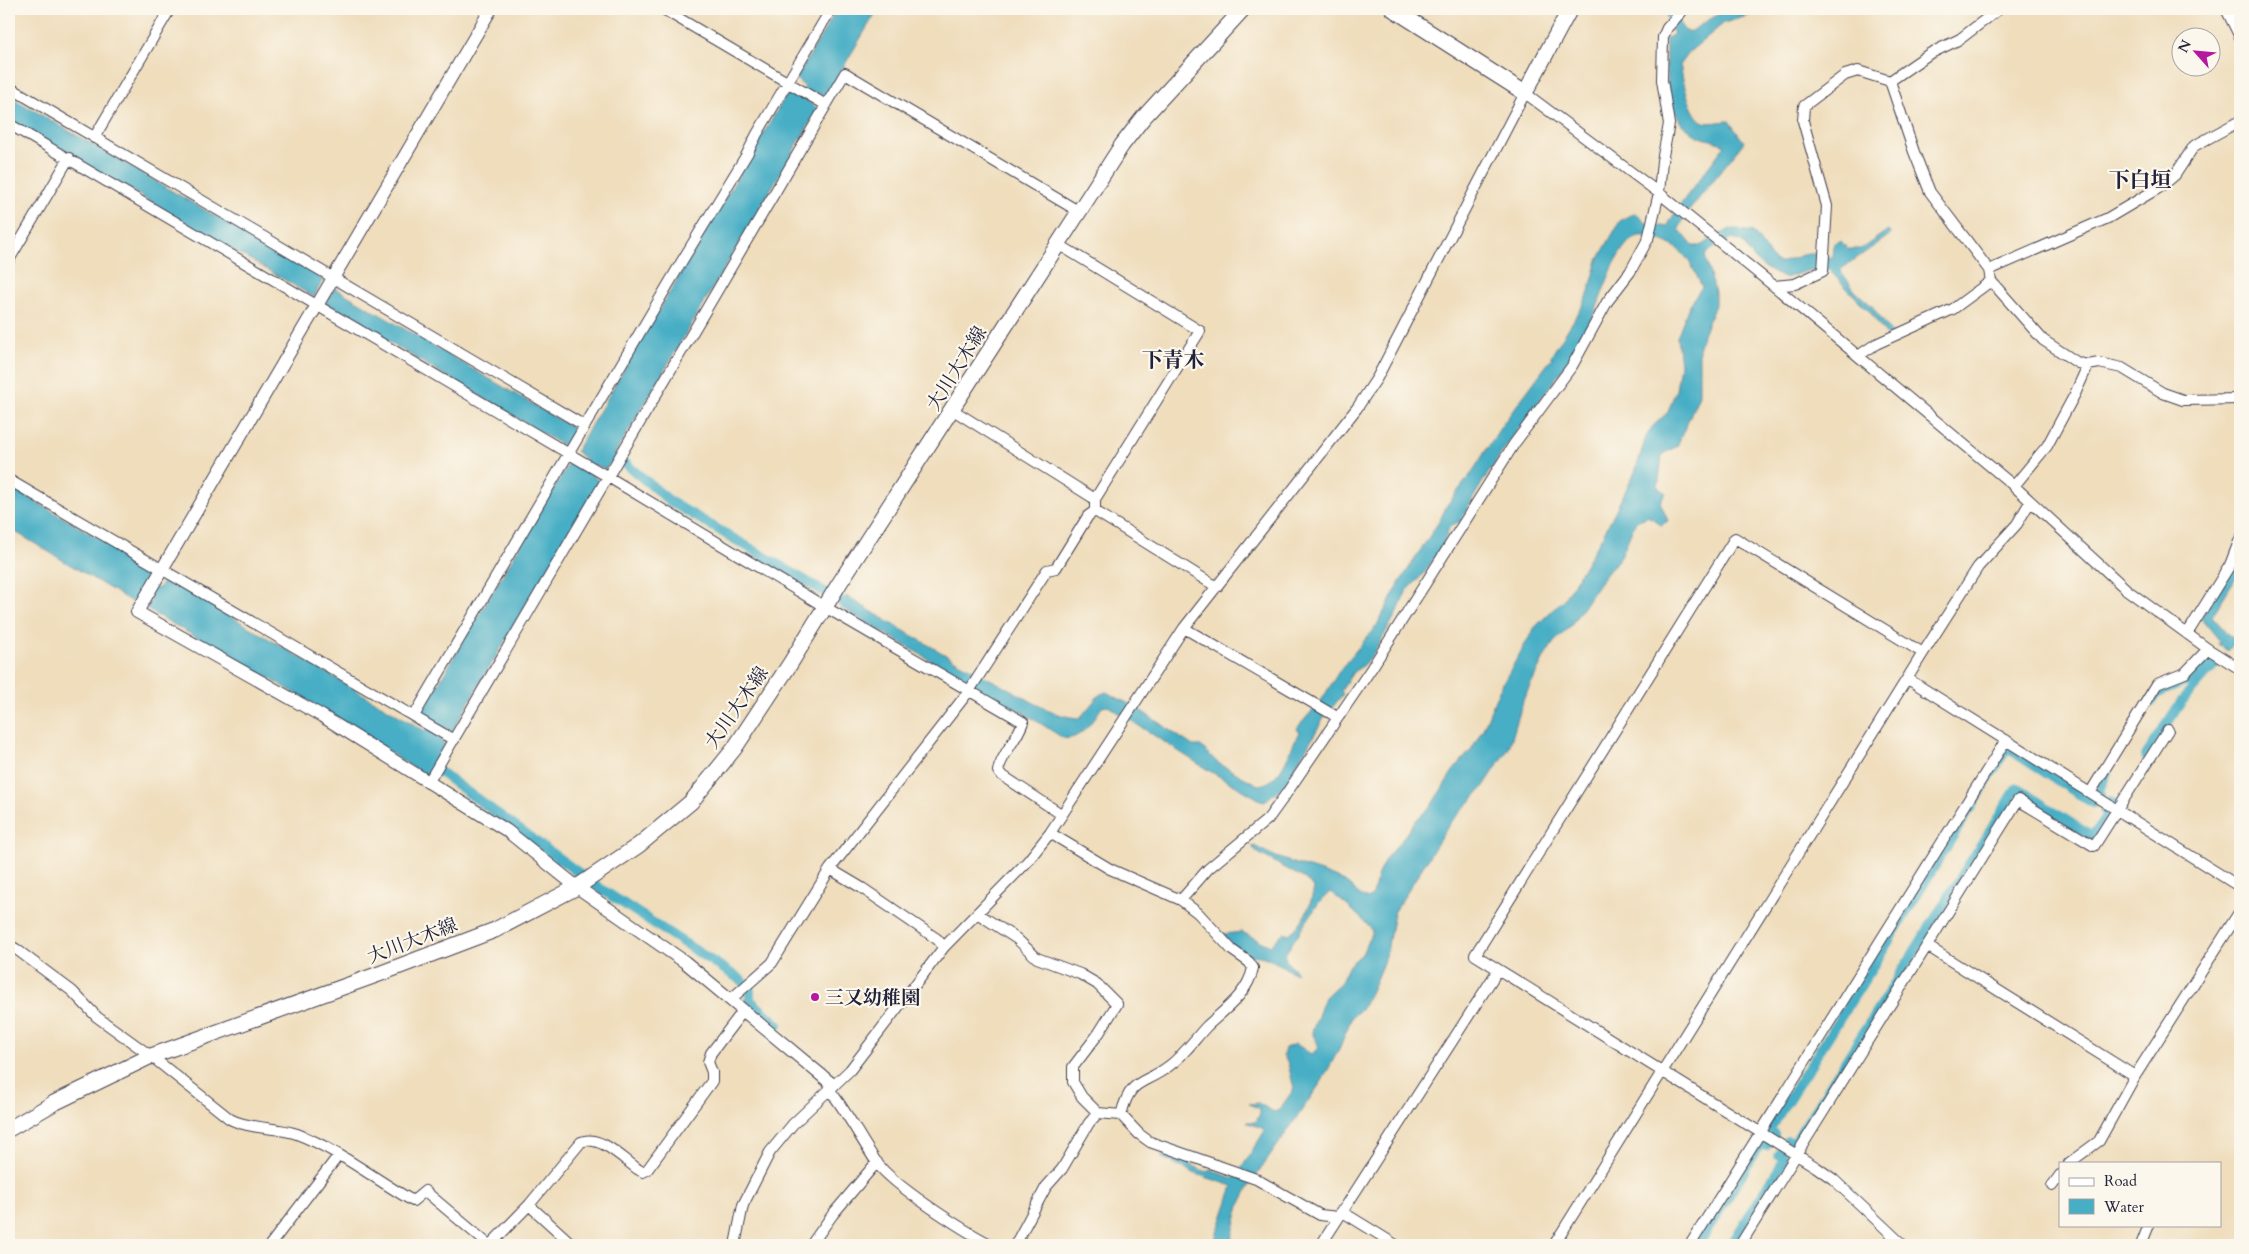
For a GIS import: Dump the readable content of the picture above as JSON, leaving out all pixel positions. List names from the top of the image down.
{
  "streets": {
    "main road": ["大川大木線"]
  },
  "districts": ["下白垣", "下青木"],
  "places": ["三又幼稚園"],
  "legend": ["Road", "Water"],
  "north": "top left"
}
